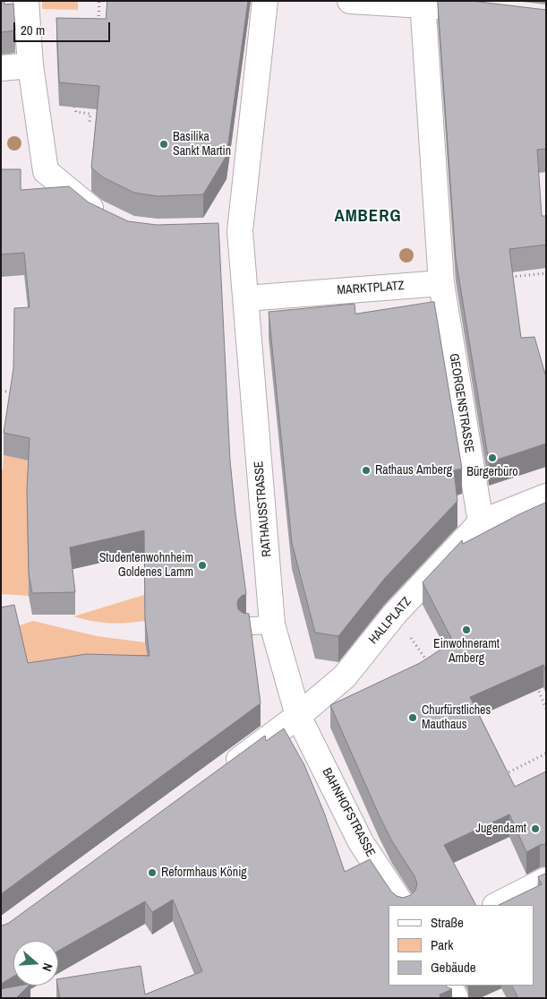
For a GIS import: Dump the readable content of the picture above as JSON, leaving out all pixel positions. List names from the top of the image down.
{
  "streets": {
    "street": [
      "MARKTPLATZ",
      "GEORGENSTRASSE",
      "RATHAUSSTRASSE",
      "HALLPLATZ",
      "BAHNHOFSTRASSE"
    ]
  },
  "crossings": [
    ["MARKTPLATZ", "GEORGENSTRASSE"],
    ["MARKTPLATZ", "RATHAUSSTRASSE"],
    ["GEORGENSTRASSE", "HALLPLATZ"],
    ["RATHAUSSTRASSE", "HALLPLATZ"],
    ["RATHAUSSTRASSE", "BAHNHOFSTRASSE"],
    ["HALLPLATZ", "BAHNHOFSTRASSE"]
  ],
  "districts": ["AMBERG"],
  "places": [
    "Basilika Sankt Martin",
    "Bürgerbüro",
    "Rathaus Amberg",
    "Studentenwohnheim Goldenes Lamm",
    "Einwohneramt Amberg",
    "Churfürstliches Mauthaus",
    "Jugendamt",
    "Reformhaus König"
  ],
  "legend": ["Straße", "Park", "Gebäude"],
  "scale_bar": "20 m",
  "north": "right"
}
